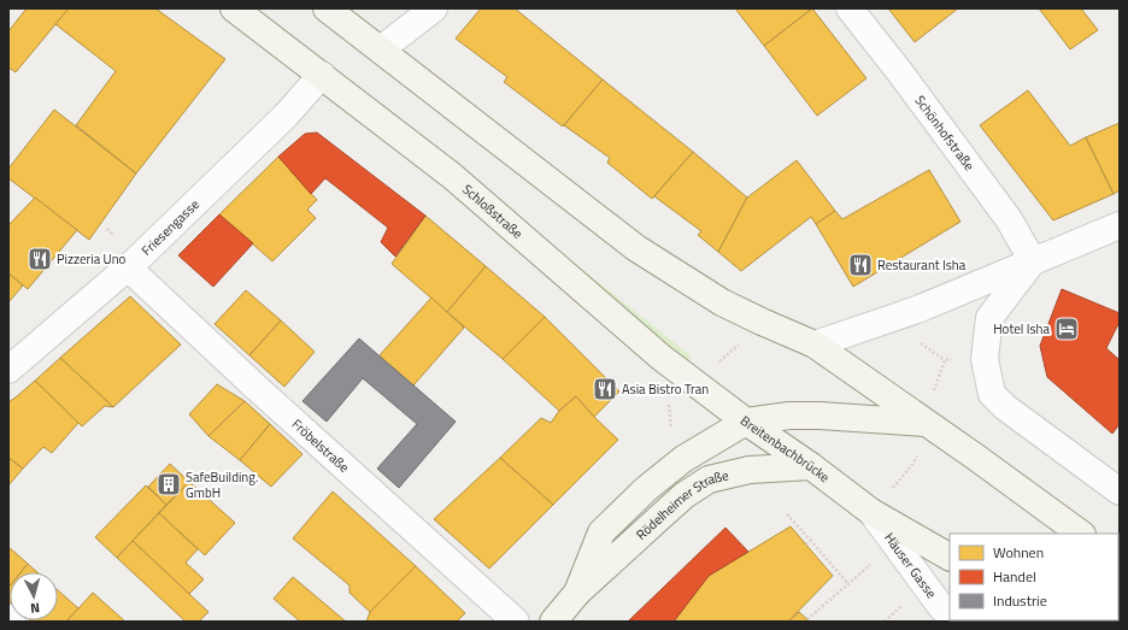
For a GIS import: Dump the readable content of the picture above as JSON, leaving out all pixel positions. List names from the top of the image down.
{
  "streets": {
    "street": [
      "Schönhofstraße",
      "Schloßstraße",
      "Friesengasse",
      "Fröbelstraße",
      "Breitenbachbrücke",
      "Rödelheimer Straße",
      "Häuser Gasse"
    ]
  },
  "crossings": [
    ["Schloßstraße", "Friesengasse"],
    ["Schloßstraße", "Breitenbachbrücke"],
    ["Schloßstraße", "Rödelheimer Straße"],
    ["Friesengasse", "Fröbelstraße"],
    ["Breitenbachbrücke", "Rödelheimer Straße"],
    ["Breitenbachbrücke", "Häuser Gasse"]
  ],
  "places": {
    "restaurant": ["Pizzeria Uno", "Restaurant Isha", "Asia Bistro Tran"],
    "hotel": ["Hotel Isha"],
    "building": ["SafeBuilding. GmbH"]
  },
  "legend": ["Wohnen", "Handel", "Industrie"],
  "north": "bottom"
}
